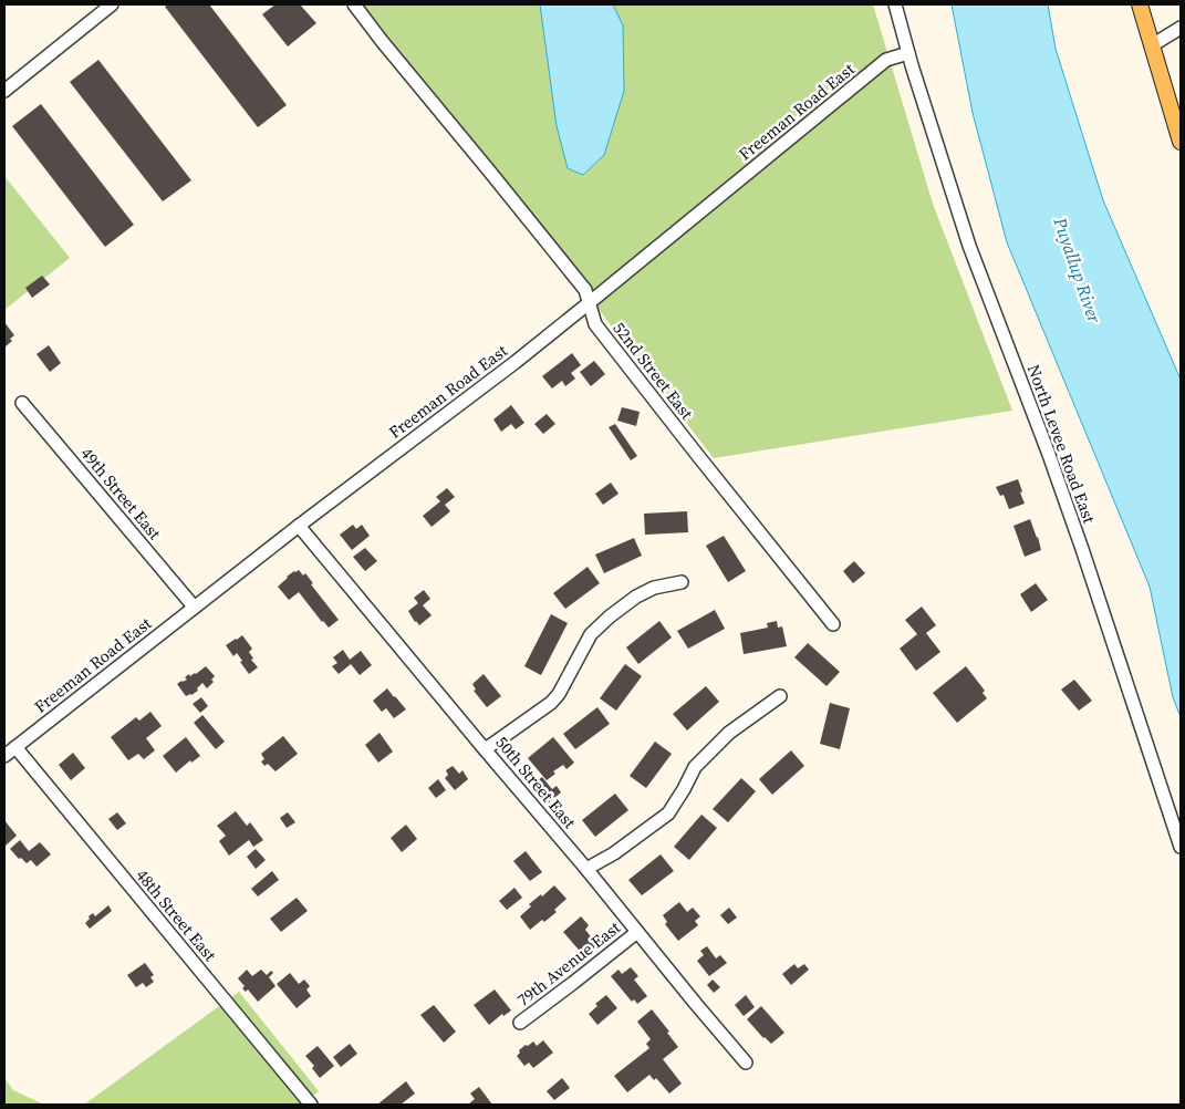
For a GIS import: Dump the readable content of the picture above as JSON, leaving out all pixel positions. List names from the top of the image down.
{
  "streets": {
    "street": [
      "Freeman Road East",
      "52nd Street East",
      "North Levee Road East",
      "49th Street East",
      "50th Street East",
      "48th Street East",
      "79th Avenue East"
    ]
  },
  "crossings": [
    ["Freeman Road East", "52nd Street East"],
    ["Freeman Road East", "North Levee Road East"],
    ["Freeman Road East", "49th Street East"],
    ["Freeman Road East", "50th Street East"],
    ["Freeman Road East", "48th Street East"],
    ["50th Street East", "79th Avenue East"]
  ],
  "water": ["Puyallup River"]
}
